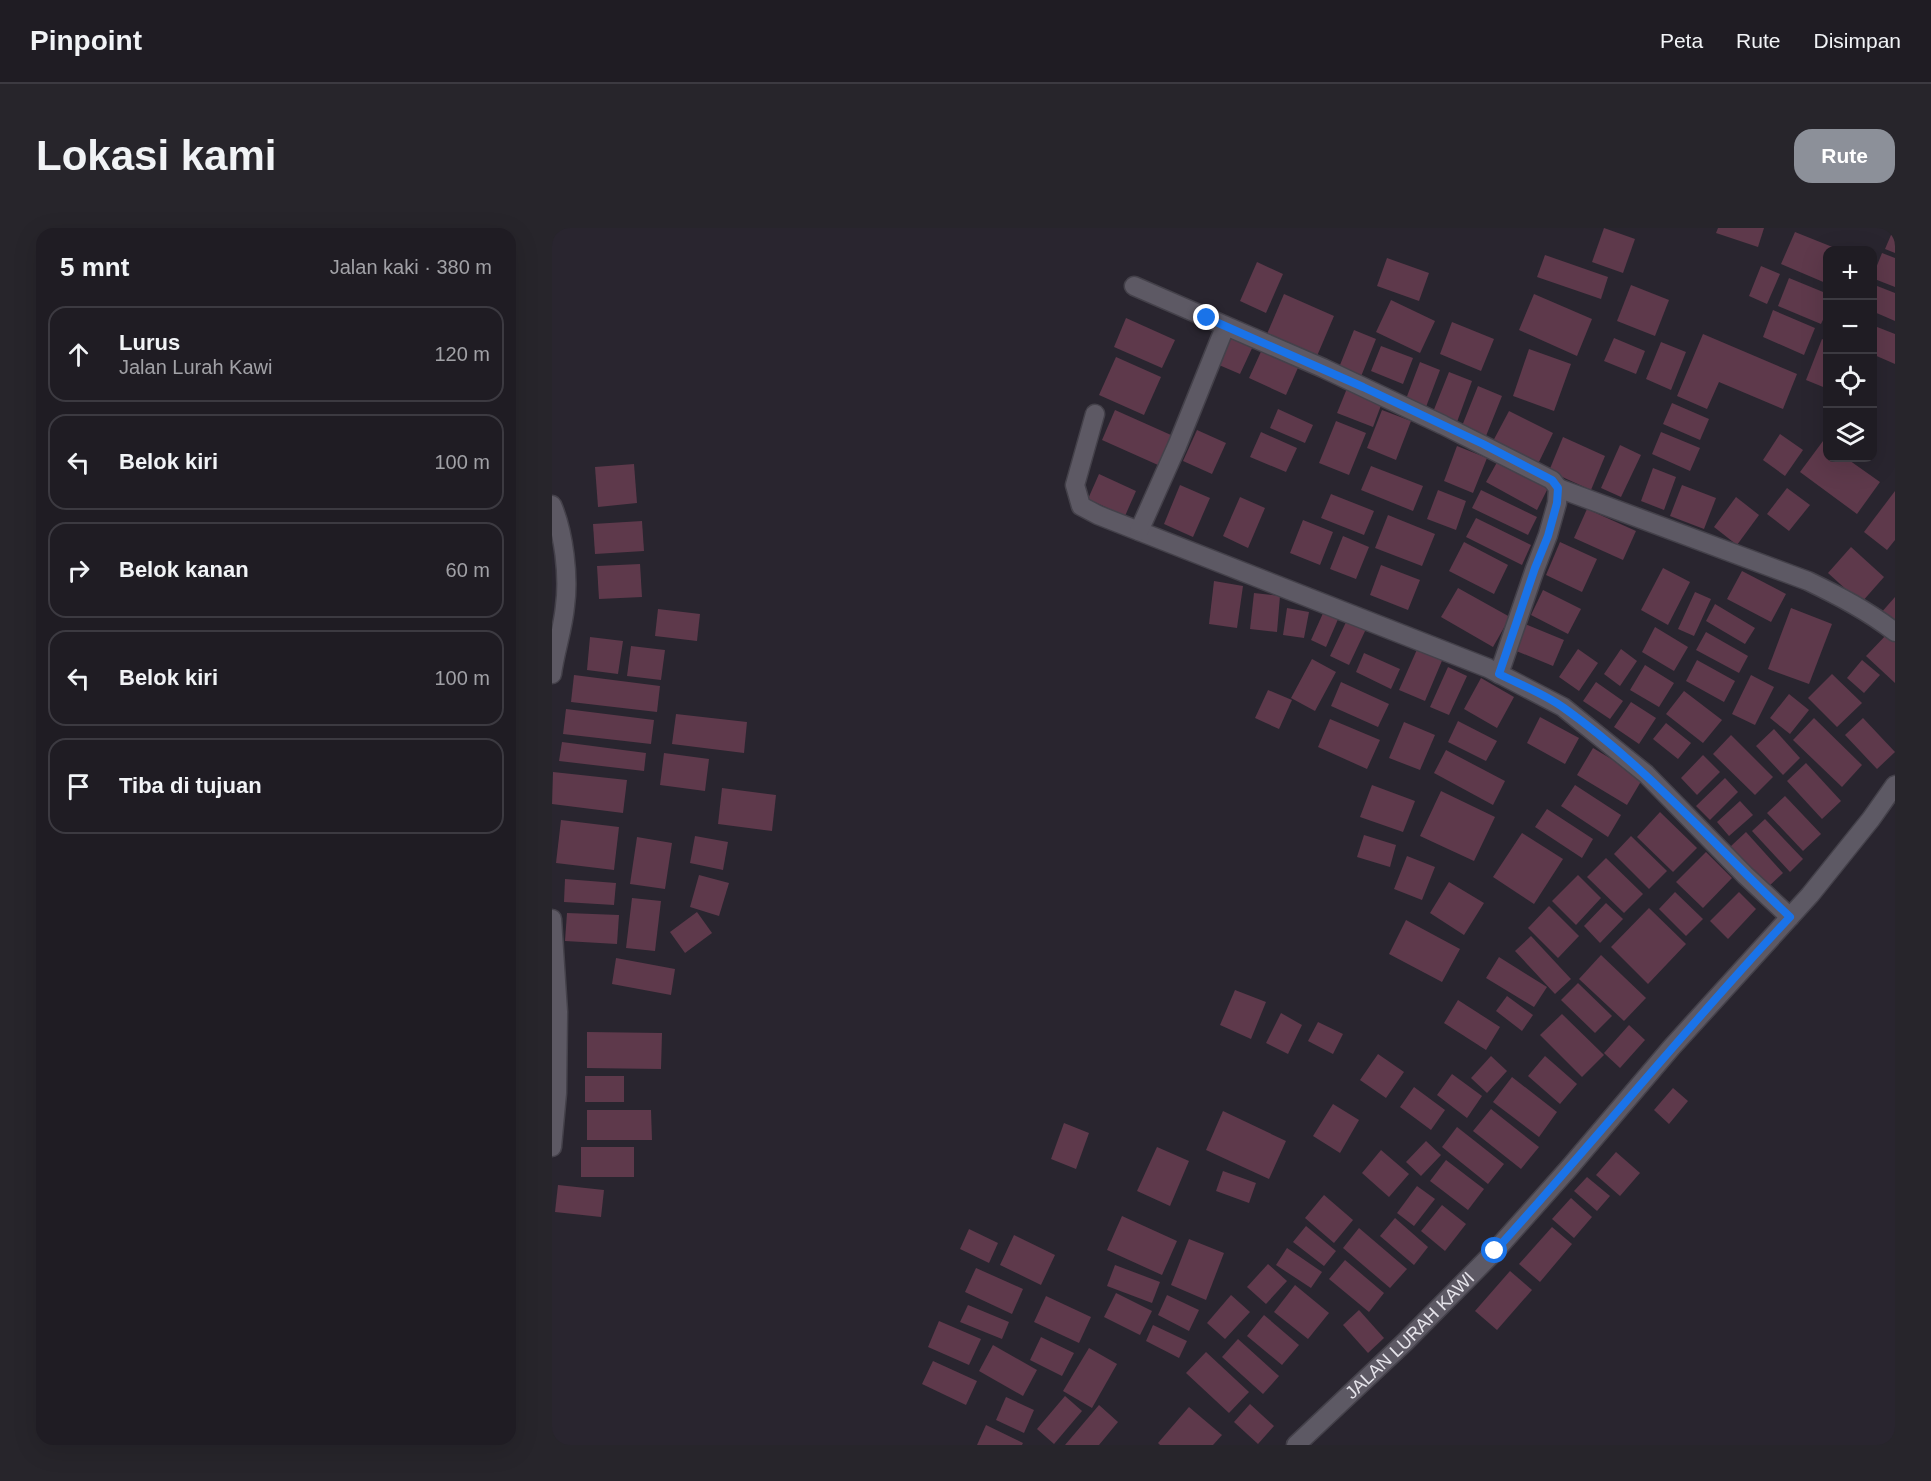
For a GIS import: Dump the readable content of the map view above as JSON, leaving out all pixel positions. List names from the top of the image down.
{
  "streets": {
    "street": ["JALAN LURAH KAWI"]
  },
  "page": {
    "header": "Pinpoint",
    "nav": ["Peta", "Rute", "Disimpan"],
    "buttons": "Rute",
    "title": "Lokasi kami",
    "heading": ["5 mnt", "Jalan kaki · 380 m"],
    "map_buttons": ["+", "−"],
    "list": [
      ["Lurus", "Jalan Lurah Kawi", "120 m"],
      ["Belok kiri", "100 m"],
      ["Belok kanan", "60 m"],
      ["Belok kiri", "100 m"],
      "Tiba di tujuan"
    ]
  }
}
